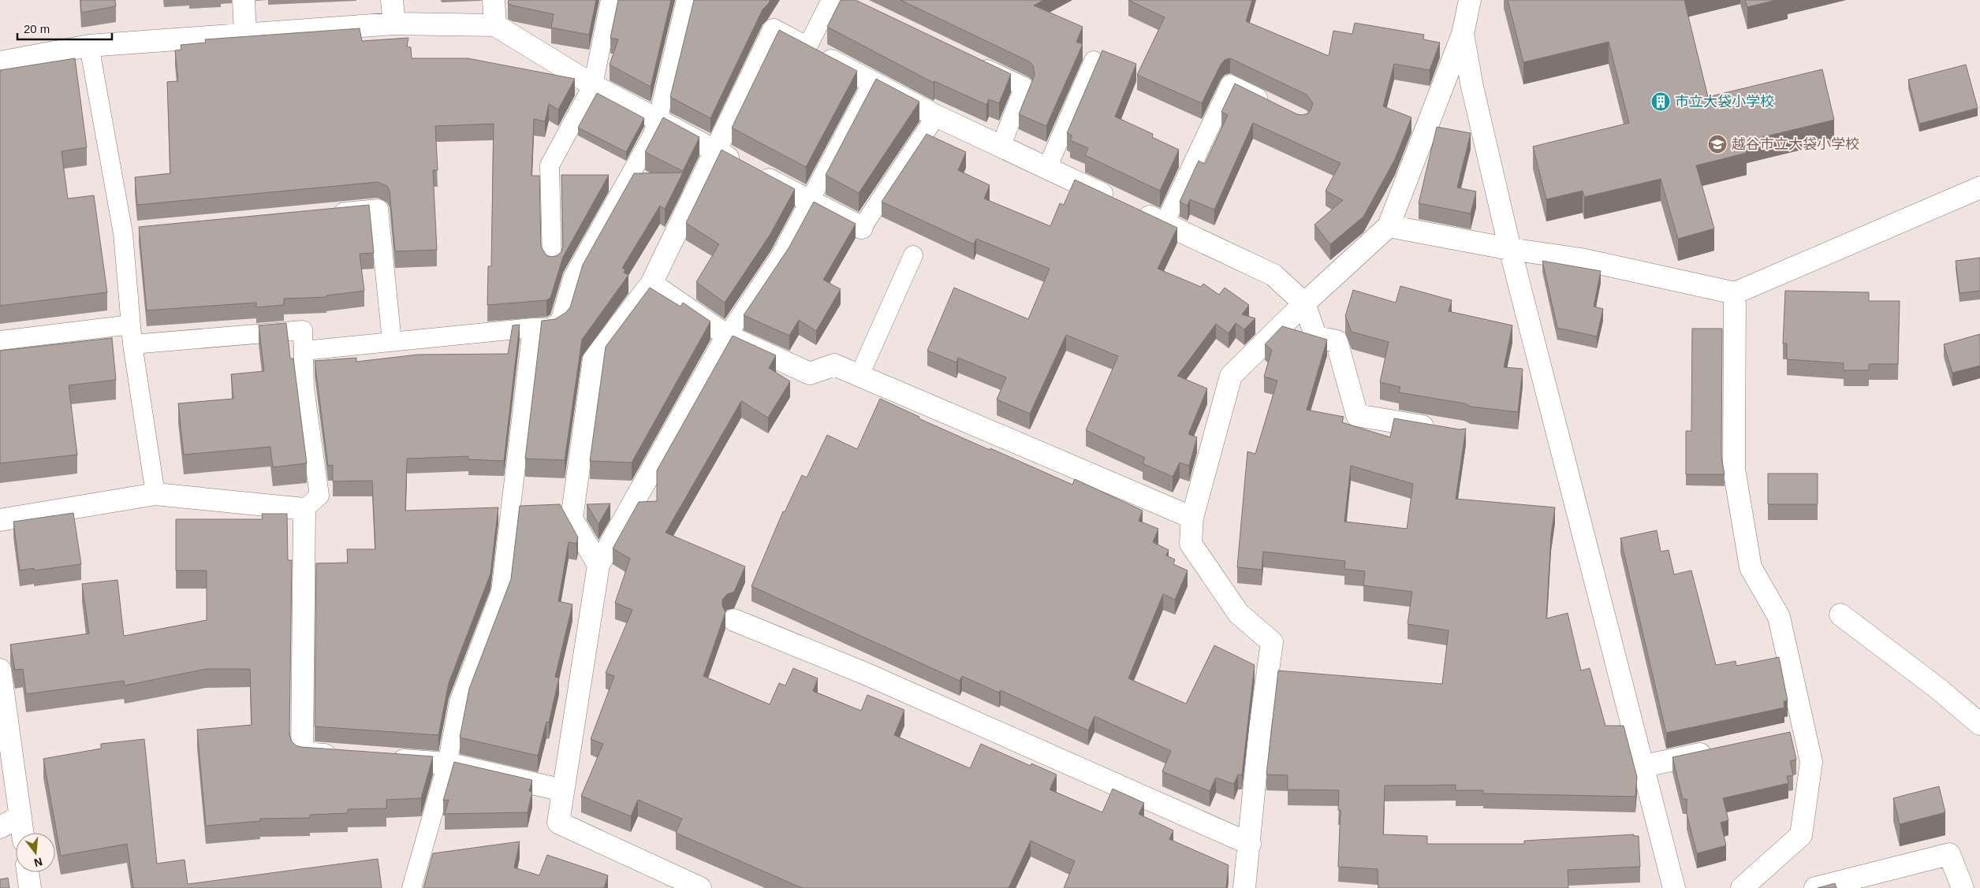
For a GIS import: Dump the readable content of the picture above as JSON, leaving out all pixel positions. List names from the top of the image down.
{
  "places": {
    "building": ["市立大袋小学校"],
    "school or university": ["越谷市立大袋小学校"]
  },
  "scale_bar": "20 m",
  "north": "bottom"
}
